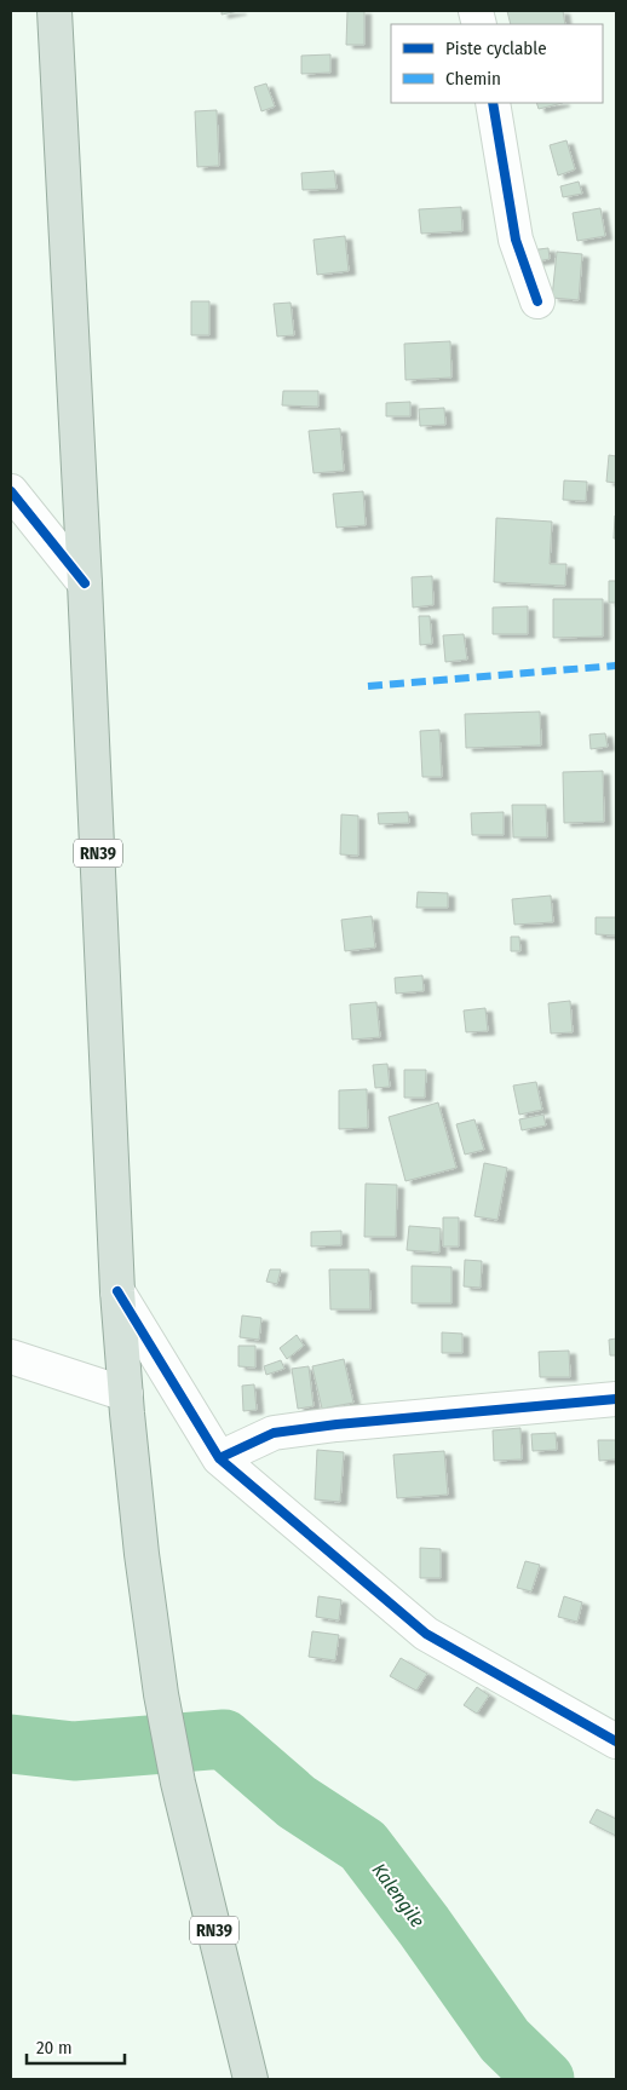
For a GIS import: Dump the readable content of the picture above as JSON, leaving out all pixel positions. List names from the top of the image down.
{
  "streets": {
    "highway": ["RN39"]
  },
  "water": ["Kalengile"],
  "legend": ["Piste cyclable", "Chemin"],
  "scale_bar": "20 m"
}
